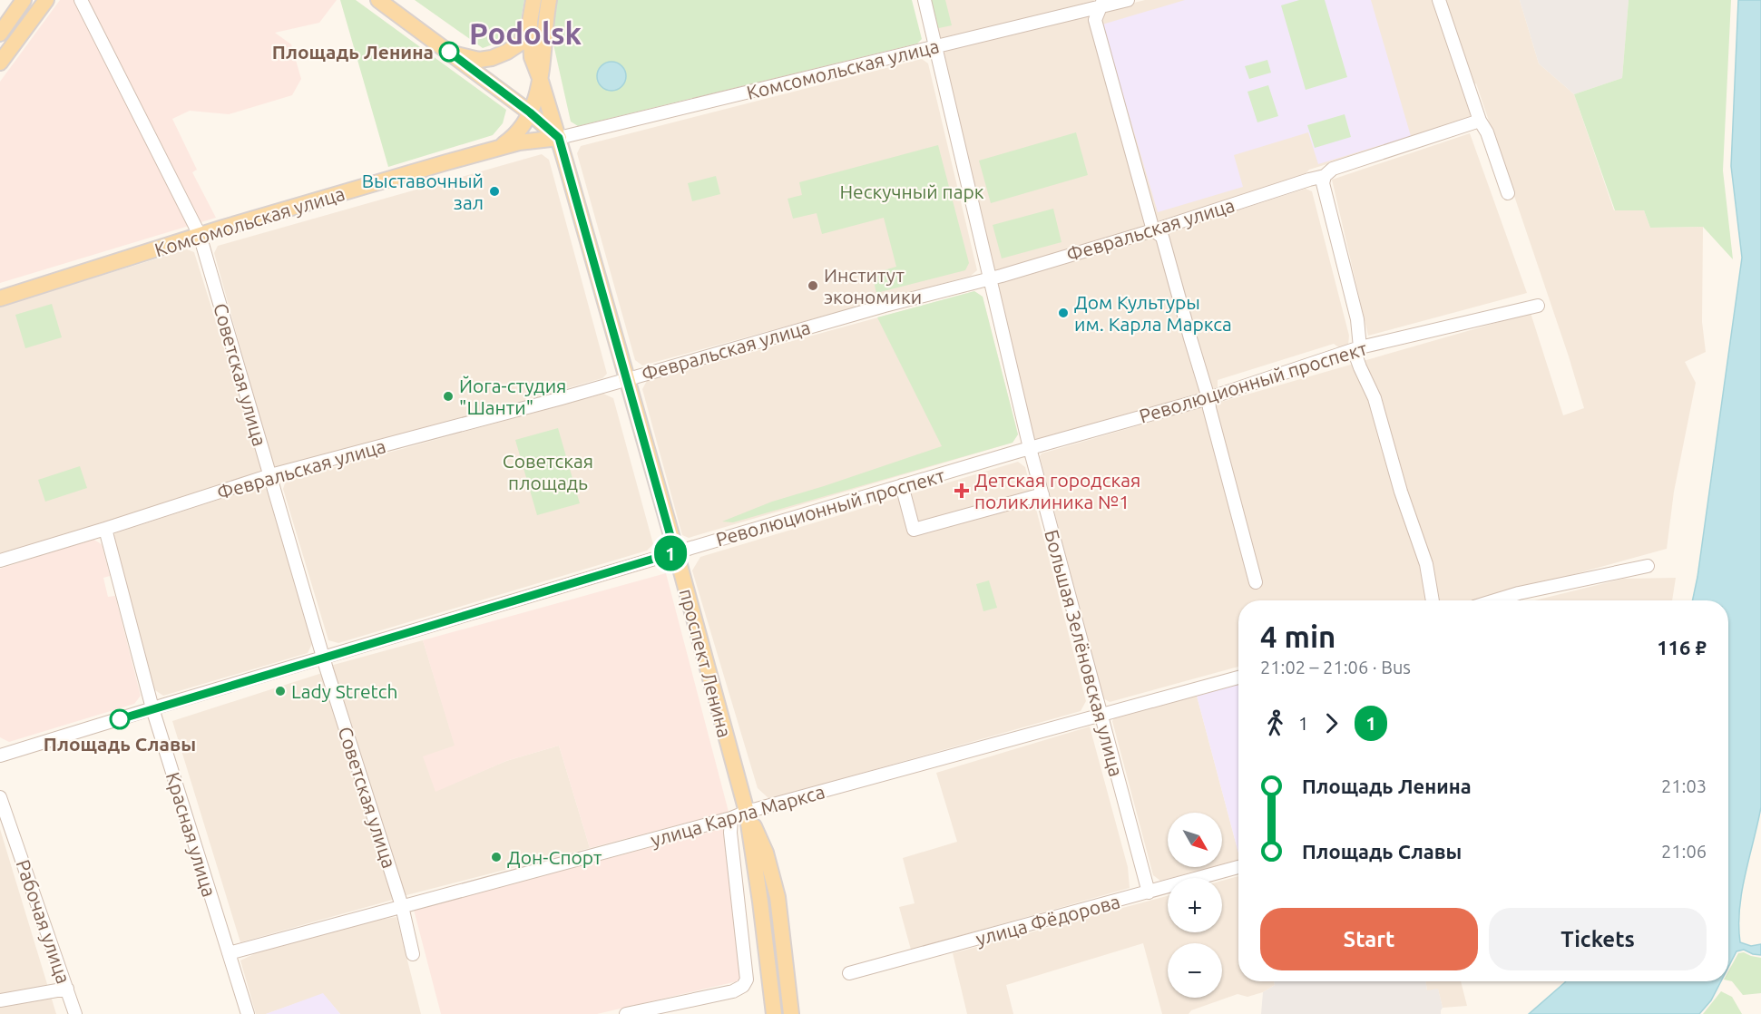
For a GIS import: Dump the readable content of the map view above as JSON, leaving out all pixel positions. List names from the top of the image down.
{
  "streets": {
    "main road": ["Комсомольская улица", "проспект Ленина"],
    "street": [
      "Февральская улица",
      "Советская улица",
      "Революционный проспект",
      "Большая Зелёновская улица",
      "улица Карла Маркса",
      "Красная улица",
      "улица Фёдорова",
      "Рабочая улица"
    ]
  },
  "crossings": [
    ["Комсомольская улица", "Советская улица"],
    ["Комсомольская улица", "Большая Зелёновская улица"],
    ["Комсомольская улица", "проспект Ленина"],
    ["Февральская улица", "Советская улица"],
    ["Февральская улица", "Большая Зелёновская улица"],
    ["Февральская улица", "проспект Ленина"],
    ["Февральская улица", "Красная улица"],
    ["Советская улица", "Революционный проспект"],
    ["Советская улица", "улица Карла Маркса"],
    ["Революционный проспект", "Большая Зелёновская улица"],
    ["Революционный проспект", "проспект Ленина"],
    ["Революционный проспект", "Красная улица"],
    ["Большая Зелёновская улица", "улица Карла Маркса"],
    ["Большая Зелёновская улица", "улица Фёдорова"],
    ["проспект Ленина", "улица Карла Маркса"],
    ["улица Карла Маркса", "Красная улица"]
  ],
  "districts": ["Podolsk"],
  "parks": ["Нескучный парк", "Советская площадь"],
  "places": {
    "other": [
      "Площадь Ленина",
      "Выставочный зал",
      "Институт экономики",
      "Дом Культуры им. Карла Маркса",
      "Йога-студия \"Шанти\"",
      "Lady Stretch",
      "Площадь Славы",
      "Дон-Спорт"
    ],
    "health": ["Детская городская поликлиника №1"]
  },
  "lines": ["bus line 1"],
  "north": "bottom right",
  "page": {
    "on_map": "1",
    "heading": ["4 min", "21:02 – 21:06 · Bus", "116 ₽"],
    "legs": ["1", "1"],
    "list": [
      {
        "name": "Площадь Ленина",
        "value": "21:03"
      },
      {
        "name": "Площадь Славы",
        "value": "21:06"
      }
    ],
    "map_buttons": ["+", "−"],
    "buttons": ["Start", "Tickets"]
  }
}
